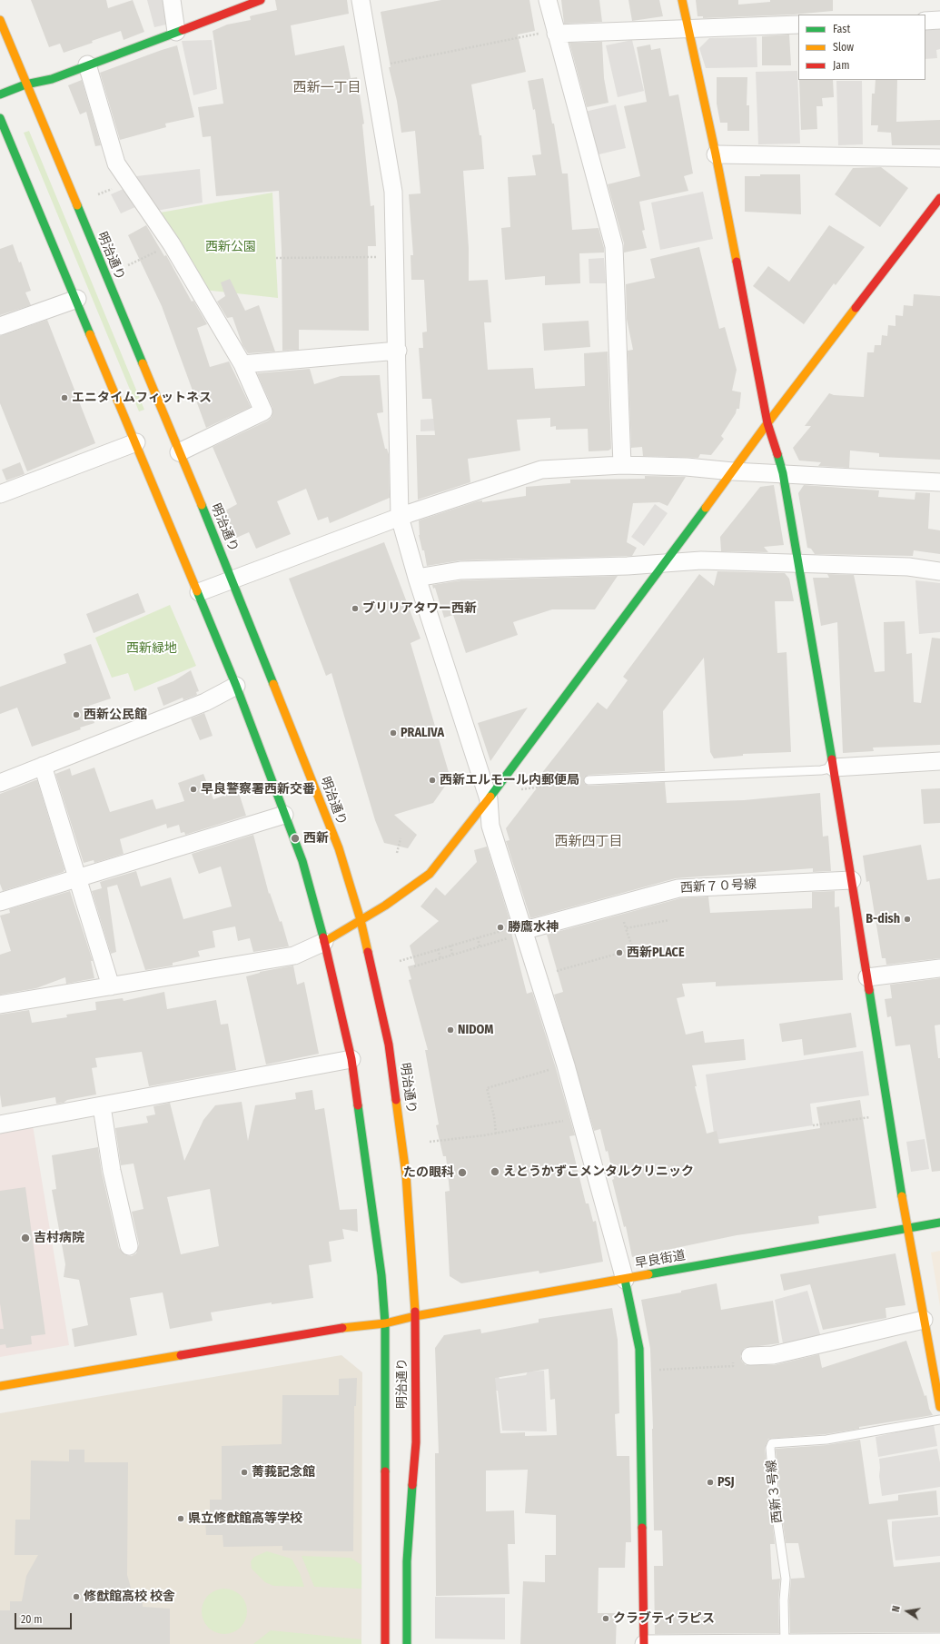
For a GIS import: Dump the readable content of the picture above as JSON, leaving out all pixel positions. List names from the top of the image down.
{
  "streets": {
    "street": ["明治通り", "西新７０号線", "早良街道"],
    "lane": ["西新３号線"]
  },
  "crossings": [
    ["明治通り", "早良街道"]
  ],
  "districts": ["西新一丁目", "西新四丁目"],
  "parks": ["西新公園", "西新緑地"],
  "places": [
    "エニタイムフィットネス",
    "ブリリアタワー西新",
    "西新公民館",
    "PRALIVA",
    "西新エルモール内郵便局",
    "早良警察署西新交番",
    "西新",
    "B-dish",
    "勝鷹水神",
    "西新PLACE",
    "NIDOM",
    "えとうかずこメンタルクリニック",
    "たの眼科",
    "吉村病院",
    "菁莪記念館",
    "PSJ",
    "県立修猷館高等学校",
    "修猷館高校 校舎",
    "クラブティラピス"
  ],
  "legend": ["Fast", "Slow", "Jam"],
  "scale_bar": "20 m",
  "north": "left"
}
